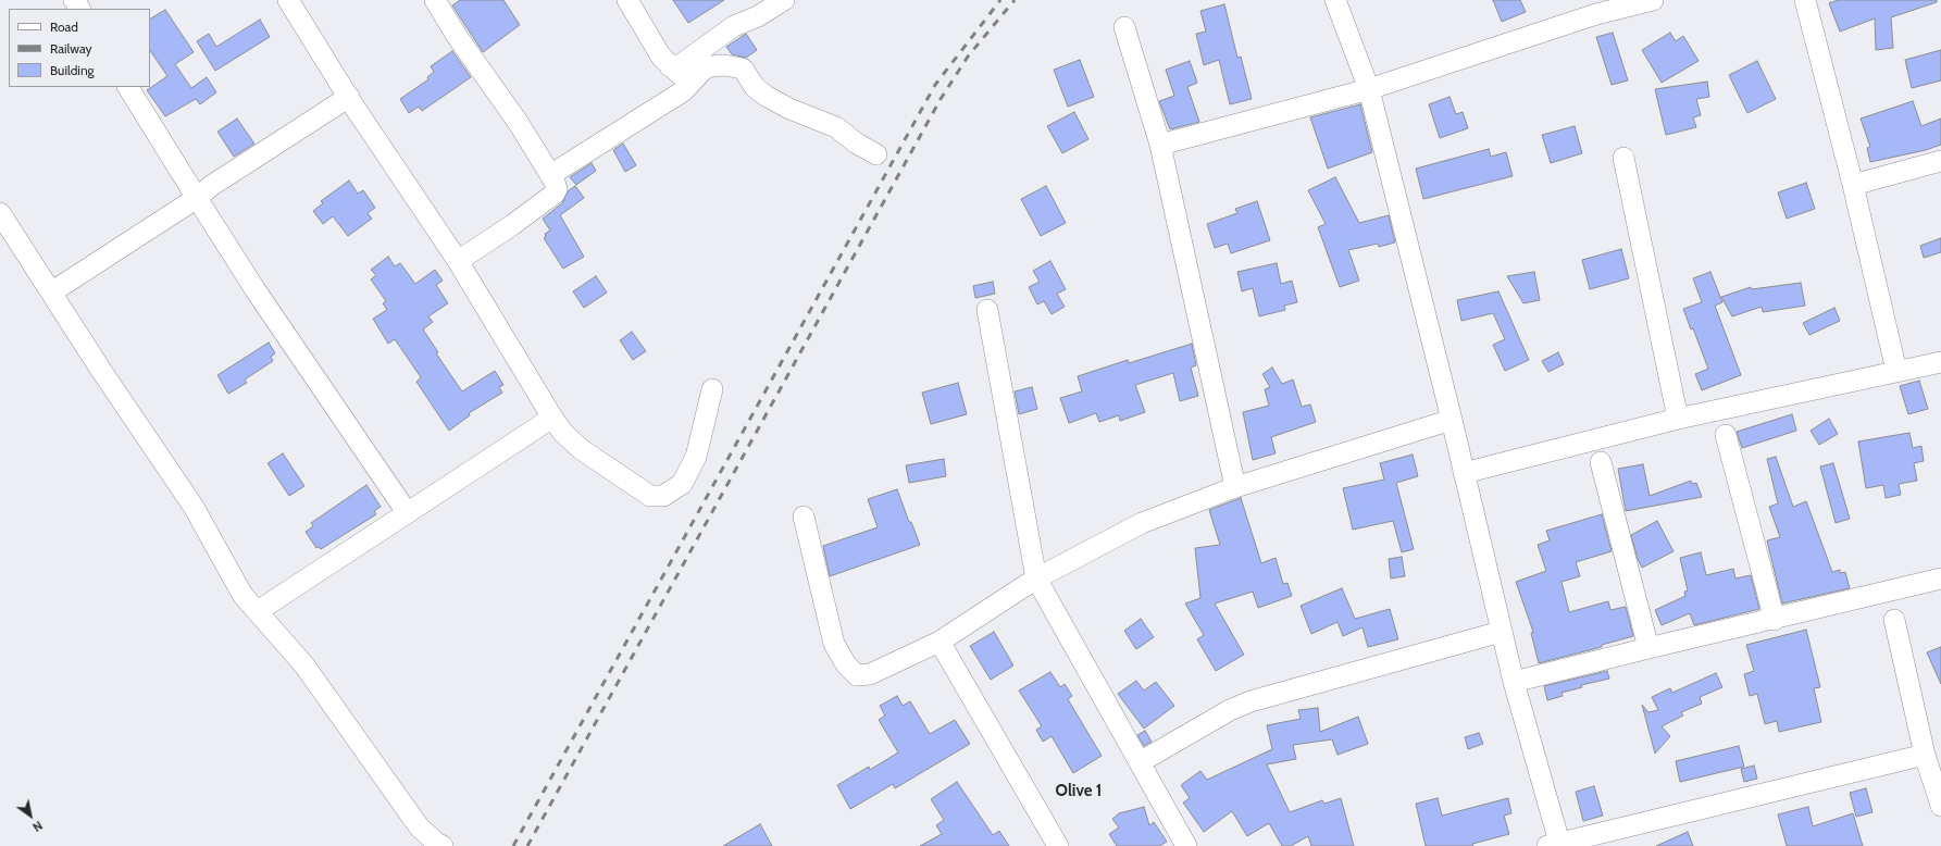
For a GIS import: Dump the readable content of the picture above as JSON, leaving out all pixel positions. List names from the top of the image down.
{
  "districts": ["Olive 1"],
  "legend": ["Road", "Railway", "Building"],
  "north": "bottom right"
}
